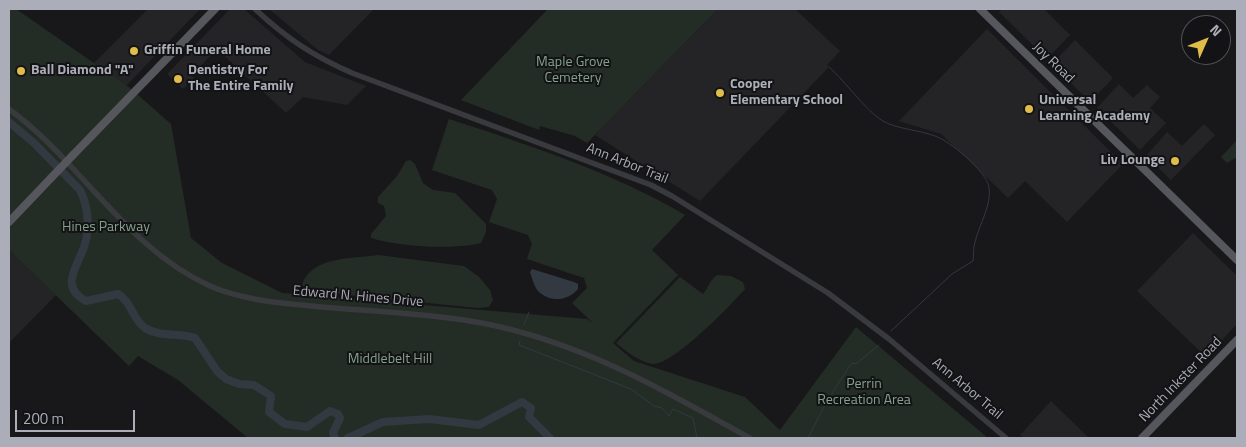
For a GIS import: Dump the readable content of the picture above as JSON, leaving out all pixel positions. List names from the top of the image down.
{
  "streets": {
    "main road": ["Joy Road", "North Inkster Road"],
    "street": ["Ann Arbor Trail", "Edward N. Hines Drive"]
  },
  "parks": [
    "Maple Grove Cemetery",
    "Hines Parkway",
    "Middlebelt Hill",
    "Perrin Recreation Area"
  ],
  "places": [
    "Griffin Funeral Home",
    "Ball Diamond \"A\"",
    "Dentistry For The Entire Family",
    "Cooper Elementary School",
    "Universal Learning Academy",
    "Liv Lounge"
  ],
  "scale_bar": "200 m",
  "north": "top right"
}
